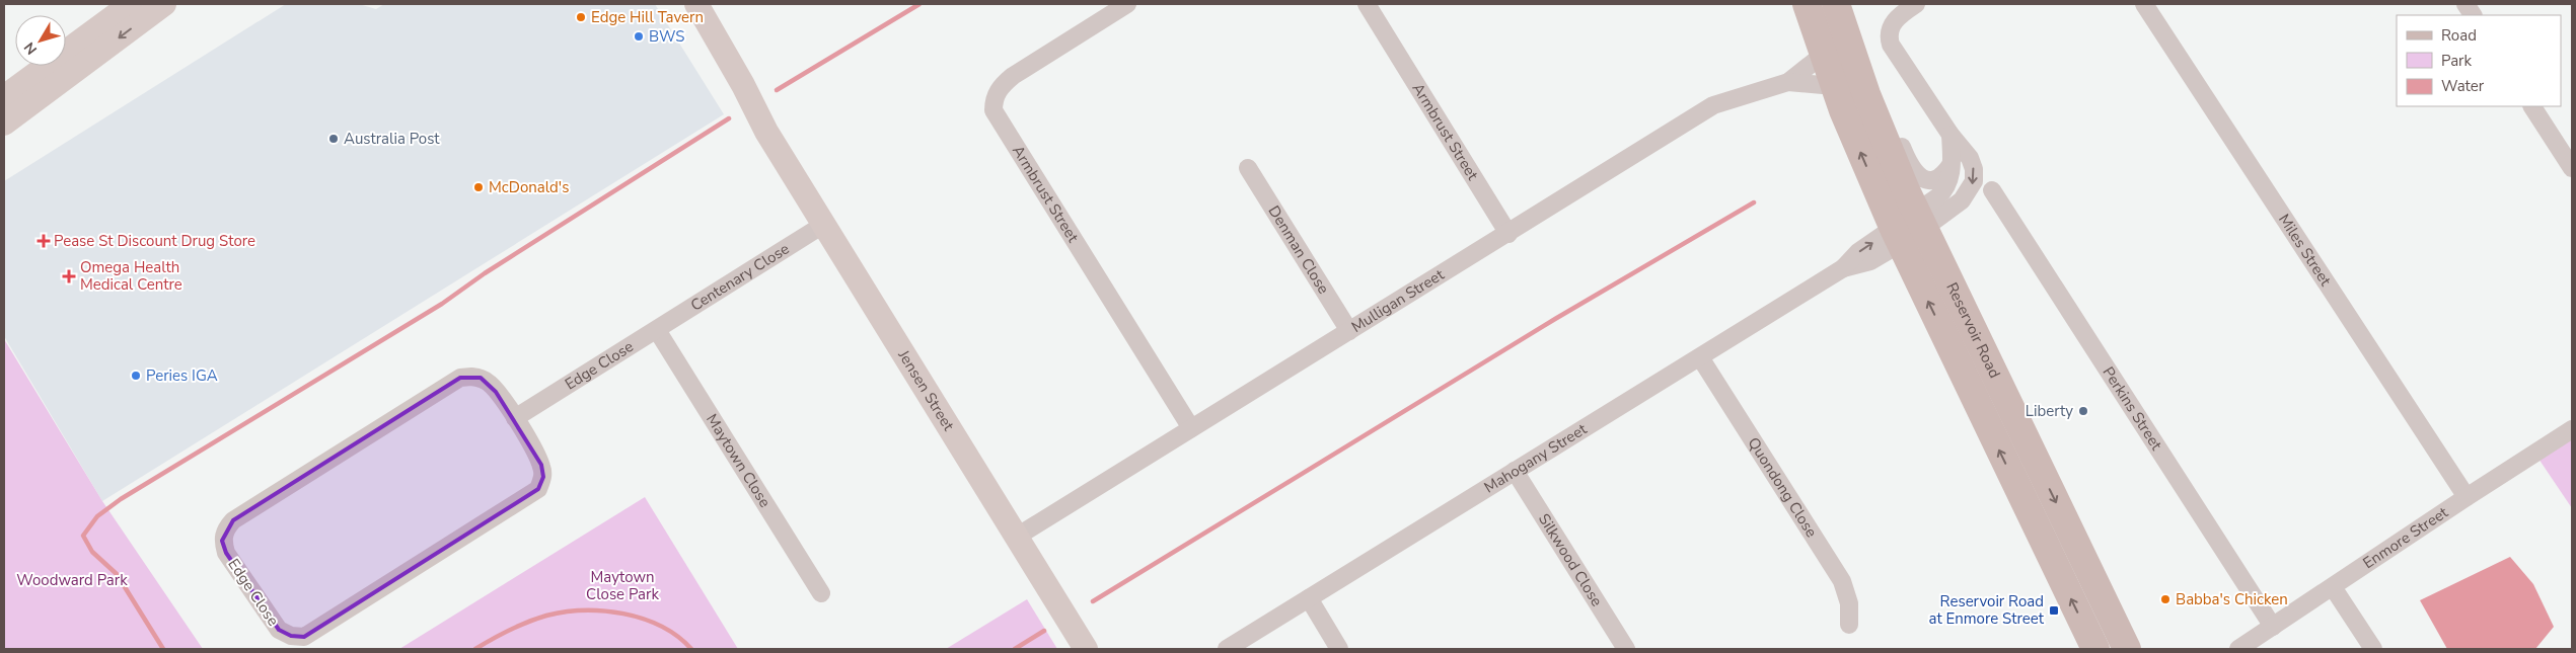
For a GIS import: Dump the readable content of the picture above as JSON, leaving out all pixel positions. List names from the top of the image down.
{
  "streets": {
    "main road": ["Reservoir Road"],
    "street": [
      "Armbrust Street",
      "Denman Close",
      "Miles Street",
      "Centenary Close",
      "Mulligan Street",
      "Edge Close",
      "Jensen Street",
      "Perkins Street",
      "Mahogany Street",
      "Maytown Close",
      "Quondong Close",
      "Enmore Street",
      "Silkwood Close"
    ]
  },
  "crossings": [
    ["Armbrust Street", "Mulligan Street"],
    ["Denman Close", "Mulligan Street"],
    ["Miles Street", "Enmore Street"],
    ["Centenary Close", "Edge Close"],
    ["Centenary Close", "Jensen Street"],
    ["Centenary Close", "Maytown Close"],
    ["Mulligan Street", "Reservoir Road"],
    ["Mulligan Street", "Jensen Street"],
    ["Reservoir Road", "Mahogany Street"],
    ["Edge Close", "Maytown Close"],
    ["Perkins Street", "Enmore Street"],
    ["Mahogany Street", "Quondong Close"],
    ["Mahogany Street", "Silkwood Close"]
  ],
  "parks": ["Maytown Close Park", "Woodward Park"],
  "places": {
    "other": [
      "Edge Hill Tavern",
      "BWS",
      "Australia Post",
      "McDonald's",
      "Peries IGA",
      "Liberty",
      "Babba's Chicken"
    ],
    "health": ["Pease St Discount Drug Store", "Omega Health Medical Centre"],
    "transit": ["Reservoir Road at Enmore Street"]
  },
  "legend": ["Road", "Park", "Water"],
  "north": "bottom left"
}
